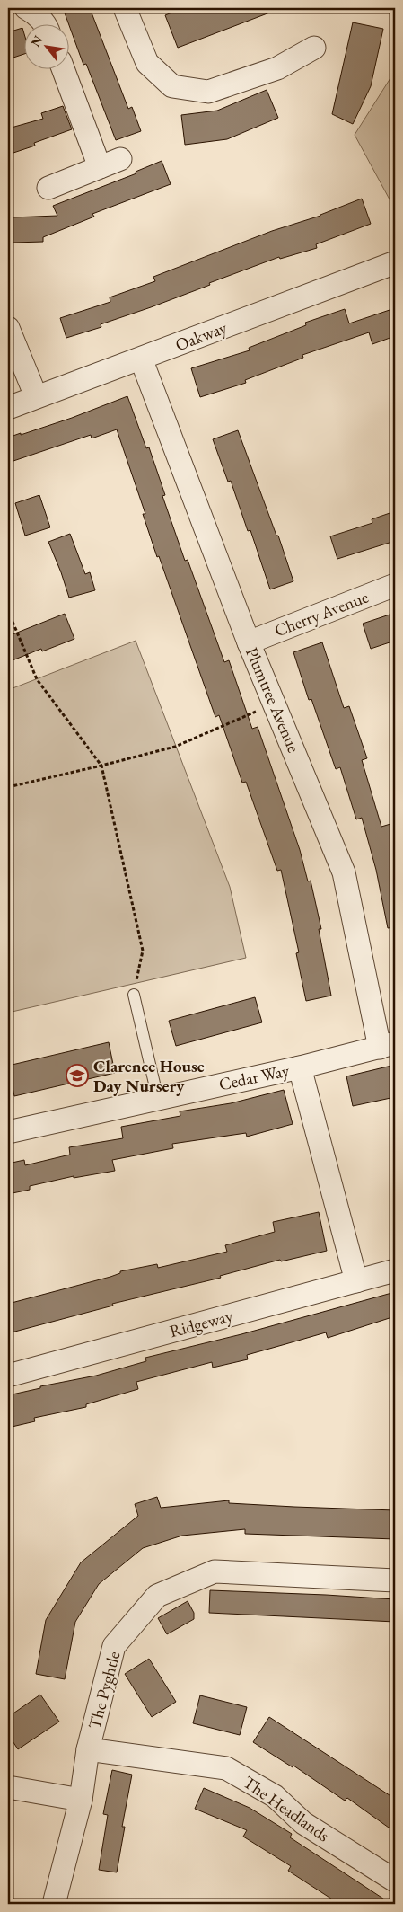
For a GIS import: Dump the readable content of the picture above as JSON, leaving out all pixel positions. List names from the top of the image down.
{
  "streets": {
    "street": [
      "Oakway",
      "Cherry Avenue",
      "Plumtree Avenue",
      "Cedar Way",
      "Ridgeway",
      "The Pyghtle",
      "The Headlands"
    ]
  },
  "crossings": [
    ["Oakway", "Plumtree Avenue"],
    ["Cherry Avenue", "Plumtree Avenue"],
    ["Plumtree Avenue", "Cedar Way"],
    ["The Pyghtle", "The Headlands"]
  ],
  "places": {
    "school or university": ["Clarence House Day Nursery"]
  },
  "north": "top left"
}
